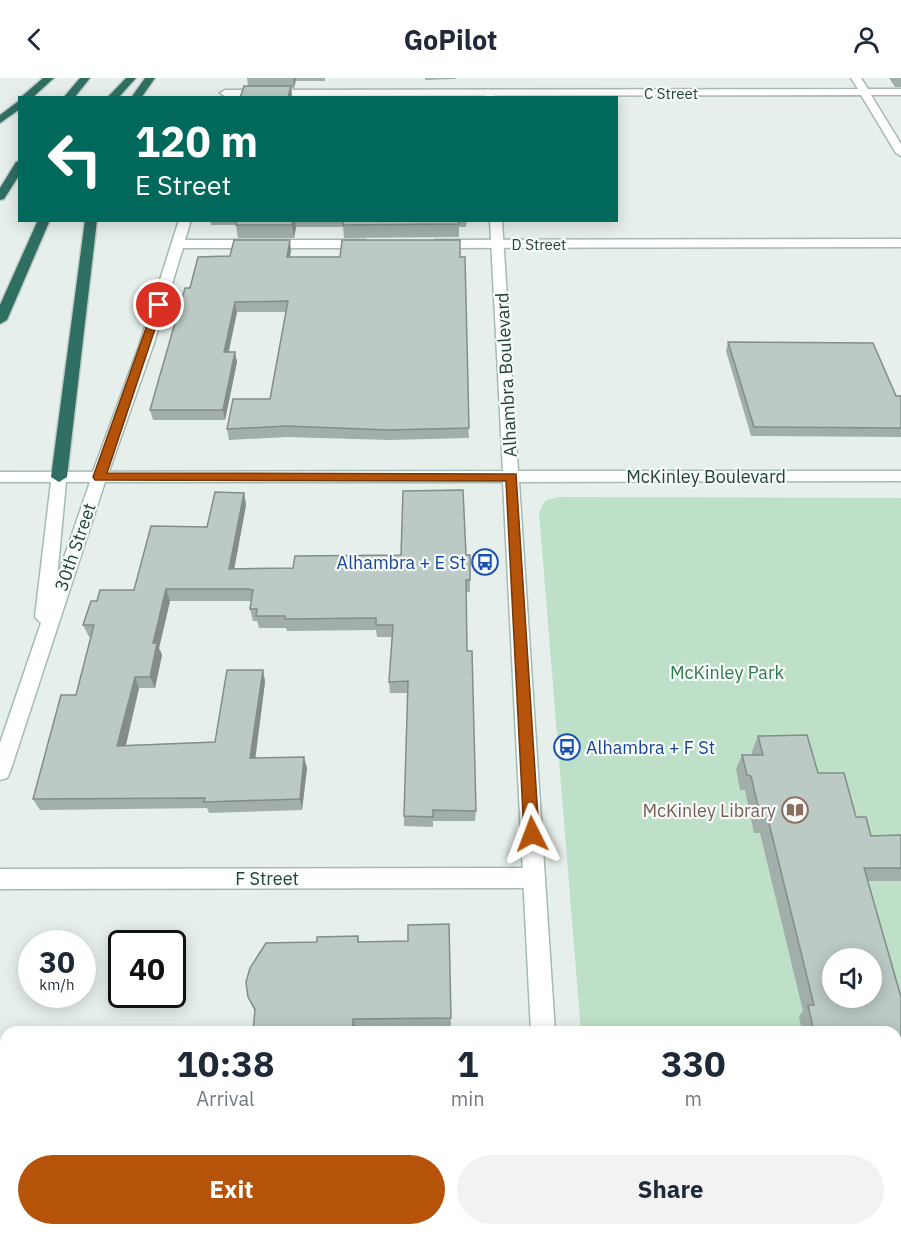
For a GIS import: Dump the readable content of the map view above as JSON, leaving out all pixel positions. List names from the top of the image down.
{
  "streets": {
    "street": [
      "C Street",
      "D Street",
      "Alhambra Boulevard",
      "McKinley Boulevard",
      "30th Street",
      "F Street"
    ]
  },
  "crossings": [
    ["D Street", "Alhambra Boulevard"],
    ["Alhambra Boulevard", "McKinley Boulevard"],
    ["Alhambra Boulevard", "F Street"],
    ["McKinley Boulevard", "30th Street"]
  ],
  "parks": ["McKinley Park"],
  "places": {
    "bus stop": ["Alhambra + E St", "Alhambra + F St"],
    "library": ["McKinley Library"]
  },
  "page": {
    "header": "GoPilot",
    "turn": ["120 m", "E Street"],
    "speed": "30 km/h",
    "limit": "40",
    "eta": [
      "10:38",
      "Arrival",
      "1",
      "min",
      "330",
      "m"
    ],
    "buttons": ["Exit", "Share"]
  }
}
